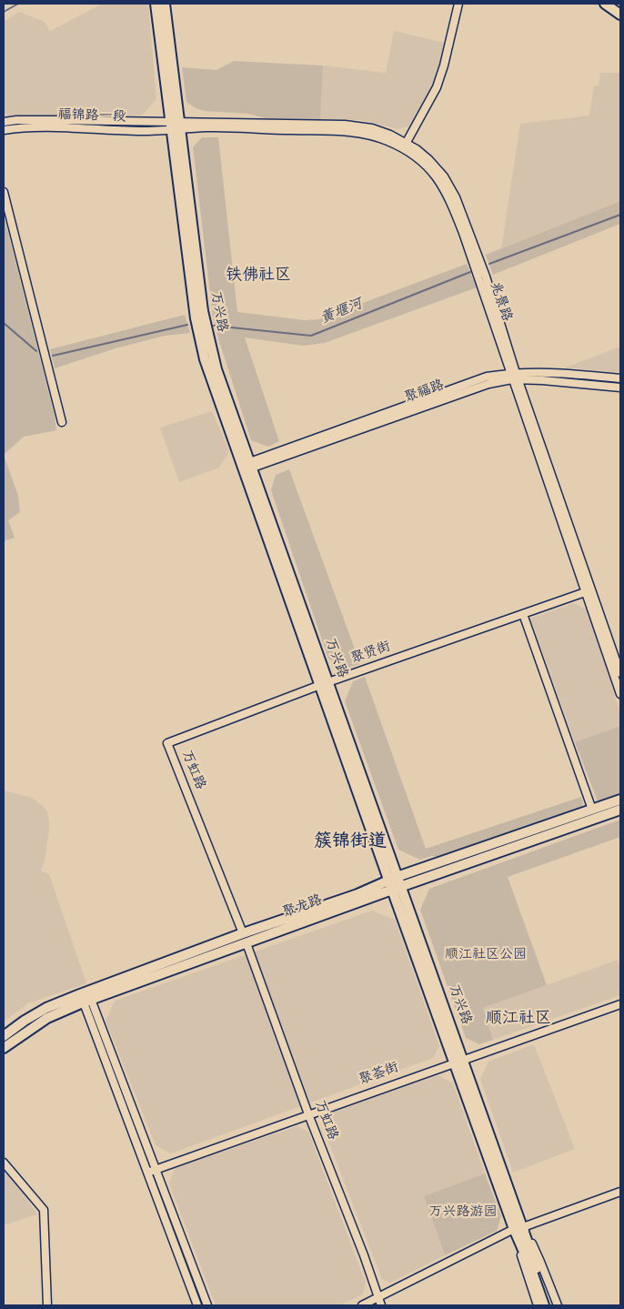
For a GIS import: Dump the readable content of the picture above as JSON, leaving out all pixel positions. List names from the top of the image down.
{
  "streets": {
    "main road": ["万兴路", "聚龙路"],
    "street": [
      "福锦路一段",
      "兆景路",
      "聚福路",
      "聚贤街",
      "万虹路",
      "聚荟街"
    ]
  },
  "crossings": [
    ["福锦路一段", "兆景路"],
    ["福锦路一段", "万兴路"],
    ["兆景路", "万兴路"],
    ["兆景路", "聚福路"],
    ["兆景路", "聚贤街"],
    ["万兴路", "聚福路"],
    ["万兴路", "聚贤街"],
    ["万兴路", "聚龙路"],
    ["万兴路", "聚荟街"],
    ["聚贤街", "万虹路"],
    ["万虹路", "聚龙路"],
    ["万虹路", "聚荟街"]
  ],
  "districts": ["铁佛社区", "簇锦街道", "顺江社区"],
  "water": ["黄堰河"],
  "parks": ["顺江社区公园", "万兴路游园"]
}
